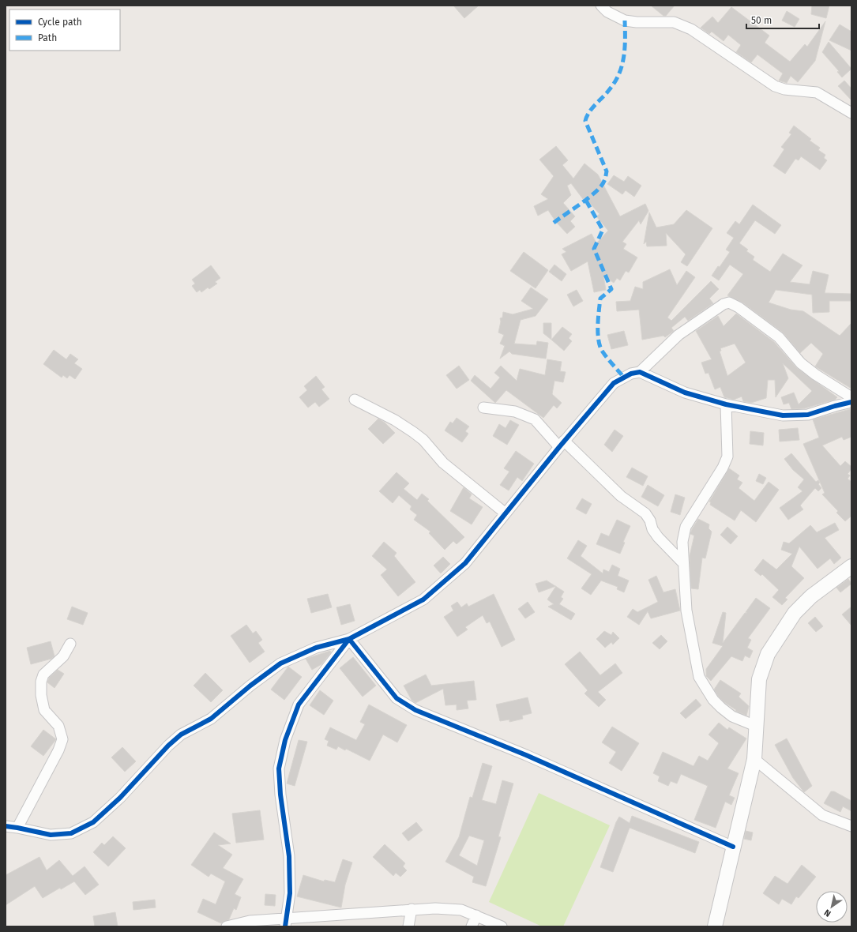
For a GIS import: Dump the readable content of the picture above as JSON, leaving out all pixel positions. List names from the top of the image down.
{
  "legend": ["Cycle path", "Path"],
  "scale_bar": "50 m",
  "north": "bottom left"
}
